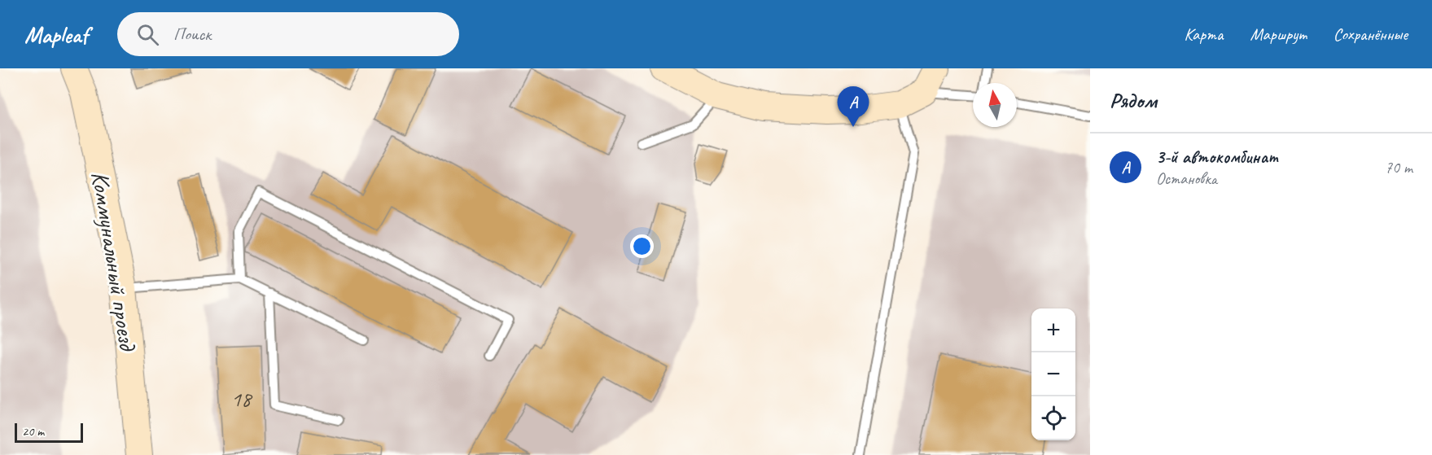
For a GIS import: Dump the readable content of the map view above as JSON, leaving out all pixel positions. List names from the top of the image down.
{
  "streets": {
    "street": ["Коммунальный проезд"]
  },
  "house_numbers": ["18"],
  "scale_bar": "20 m",
  "north": "top",
  "page": {
    "header": "Mapleaf",
    "search": "Поиск",
    "nav": ["Карта", "Маршрут", "Сохранённые"],
    "heading": "Рядом",
    "pins": "A",
    "list": [
      {
        "mark": "A",
        "name": "3-й автокомбинат",
        "note": "Остановка",
        "value": "70 m"
      }
    ],
    "map_buttons": ["+", "−"],
    "scale": "20 m"
  }
}
